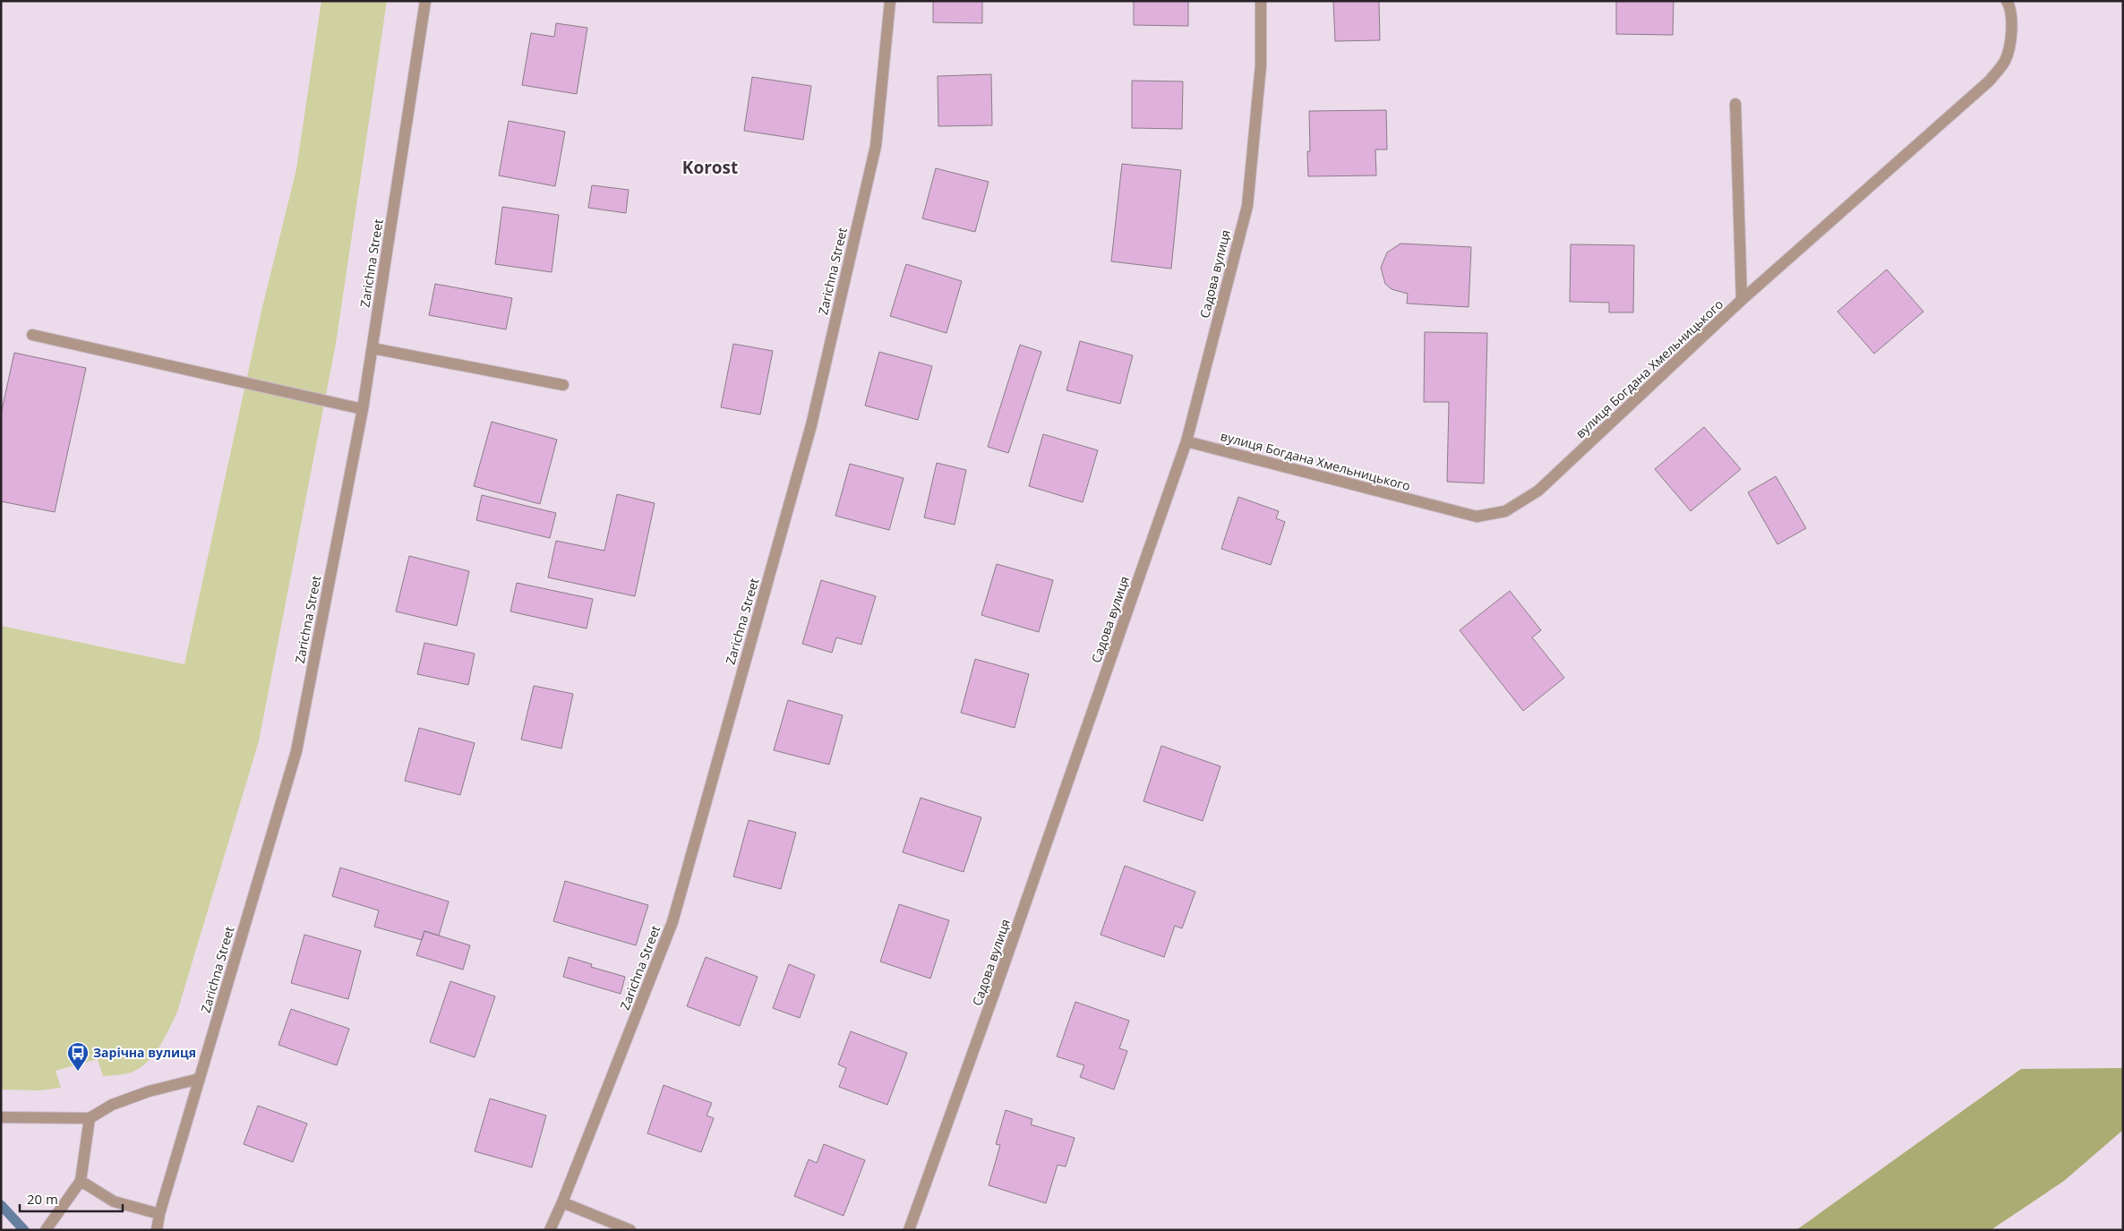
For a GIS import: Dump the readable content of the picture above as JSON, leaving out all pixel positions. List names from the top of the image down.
{
  "streets": {
    "street": ["Zarichna Street", "Садова вулиця", "вулиця Богдана Хмельницького"]
  },
  "crossings": [
    ["Садова вулиця", "вулиця Богдана Хмельницького"]
  ],
  "districts": ["Korost"],
  "places": {
    "bus stop": ["Зарічна вулиця"]
  },
  "scale_bar": "20 m"
}
